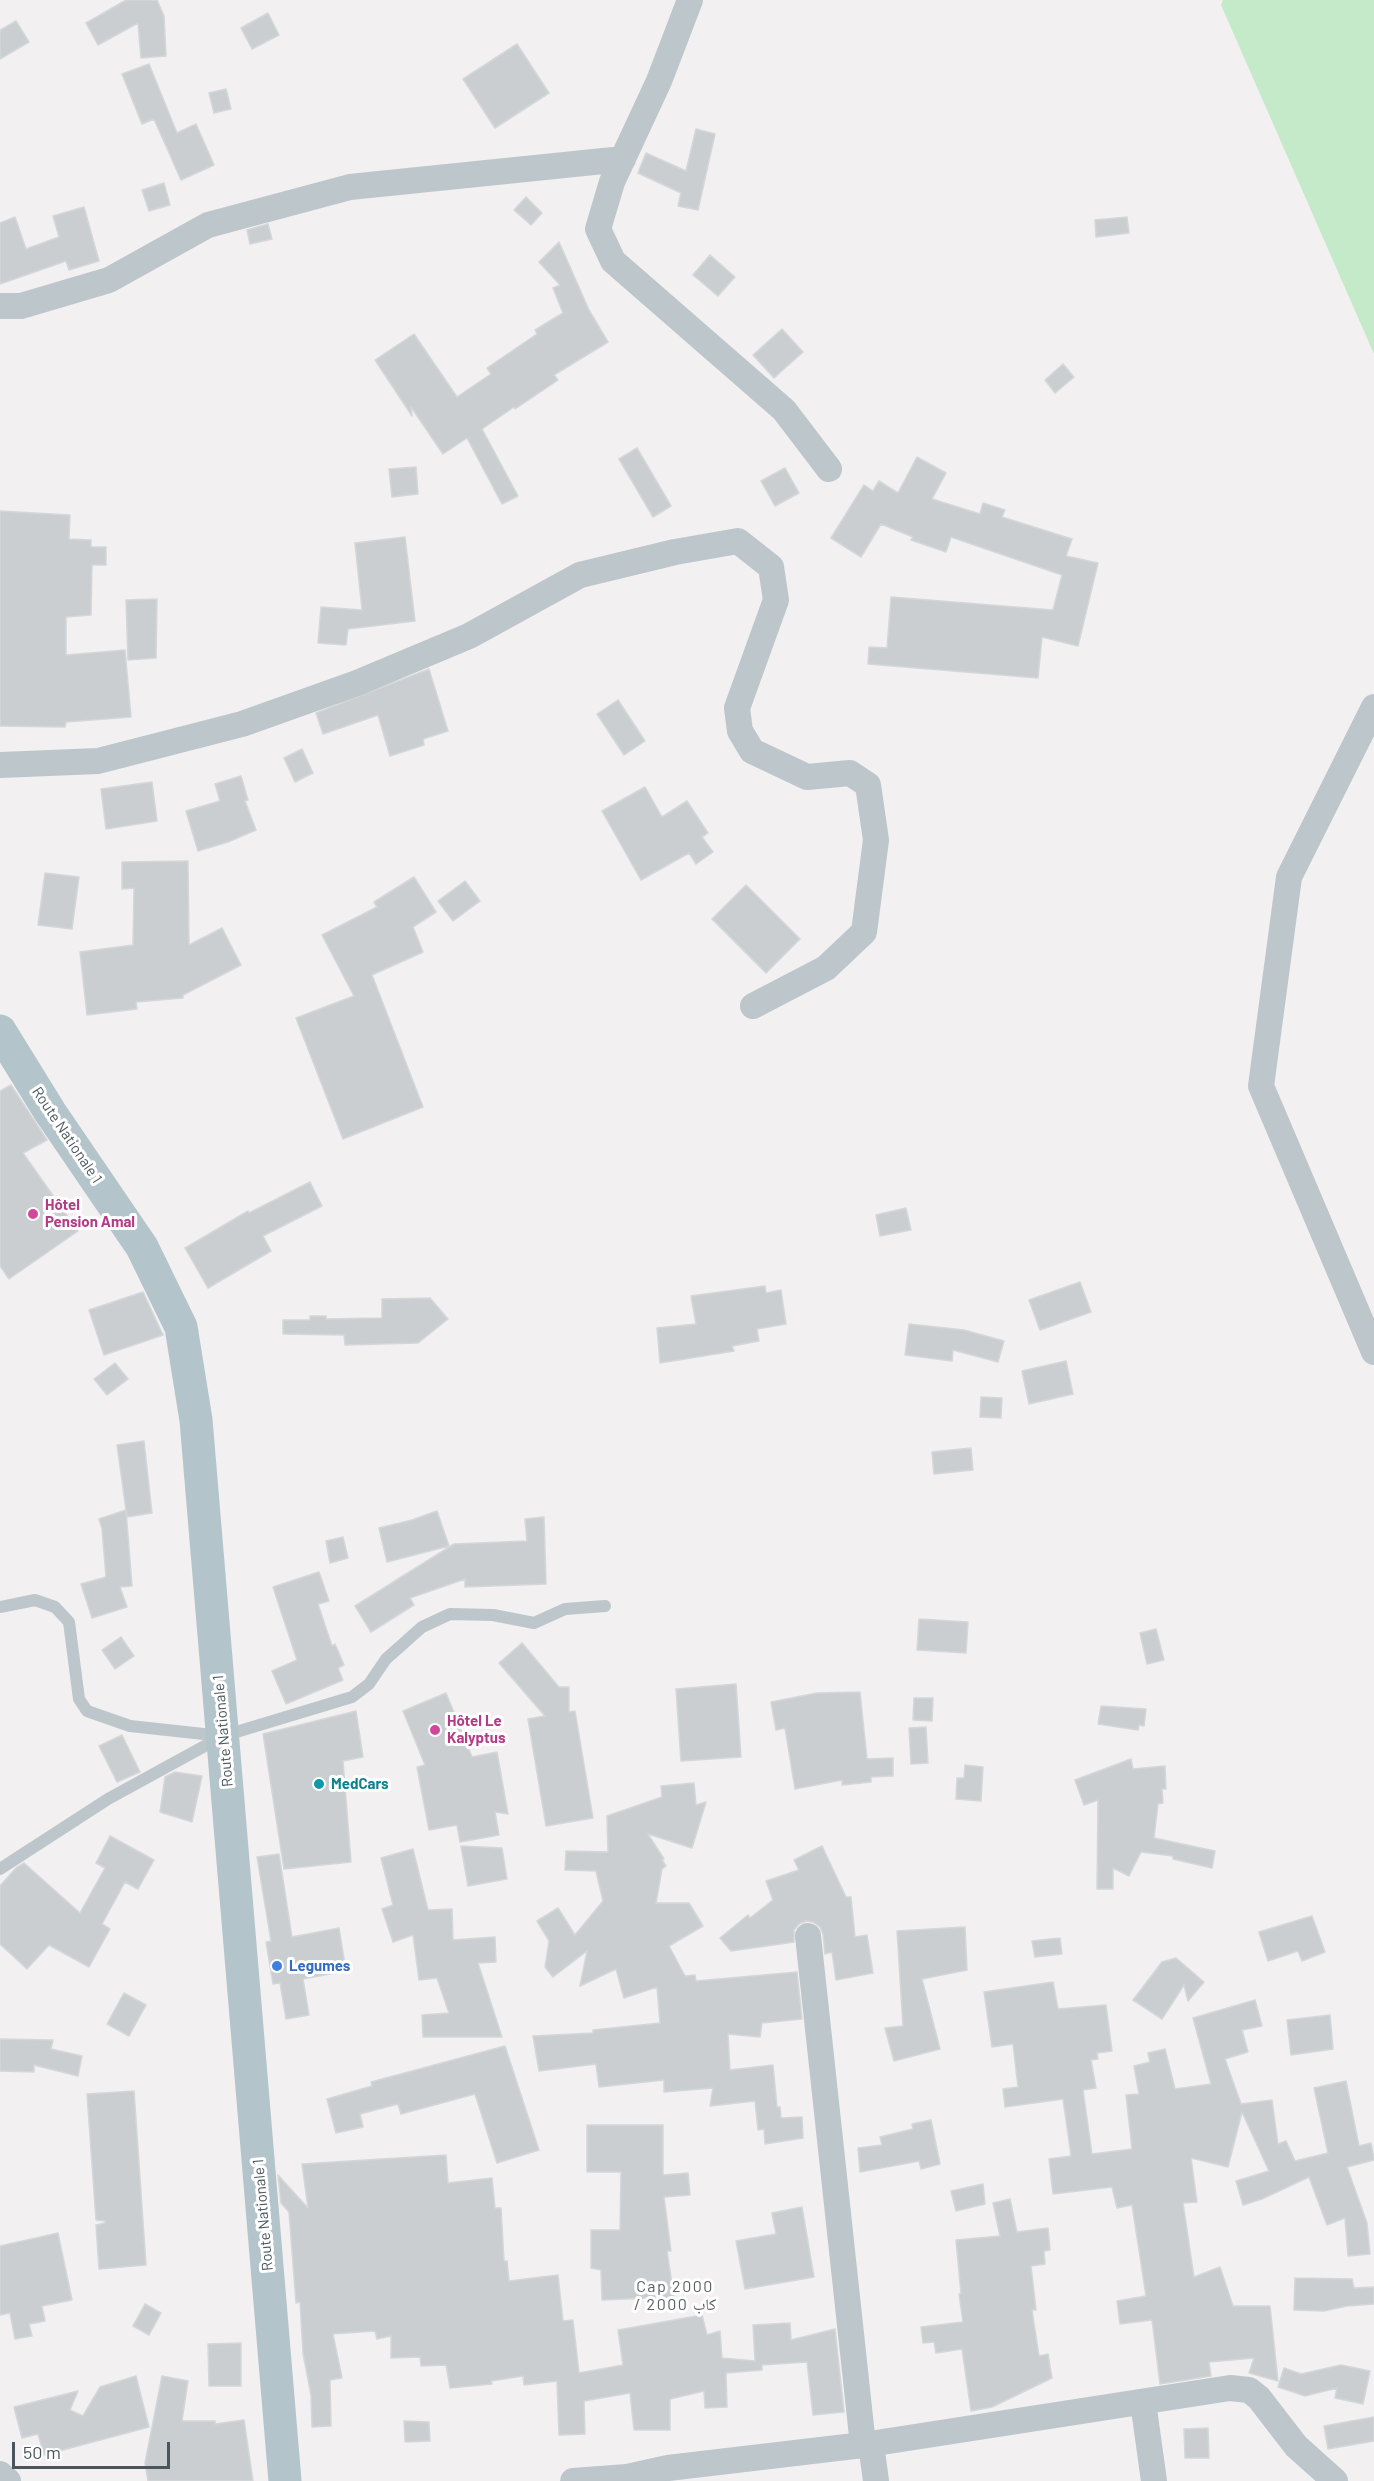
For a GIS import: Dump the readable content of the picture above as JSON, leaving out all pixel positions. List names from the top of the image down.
{
  "streets": {
    "main road": ["Route Nationale 1"]
  },
  "districts": ["Cap 2000 / كاب 2000"],
  "places": [
    "Hôtel Pension Amal",
    "Hôtel Le Kalyptus",
    "MedCars",
    "Legumes"
  ],
  "scale_bar": "50 m"
}
